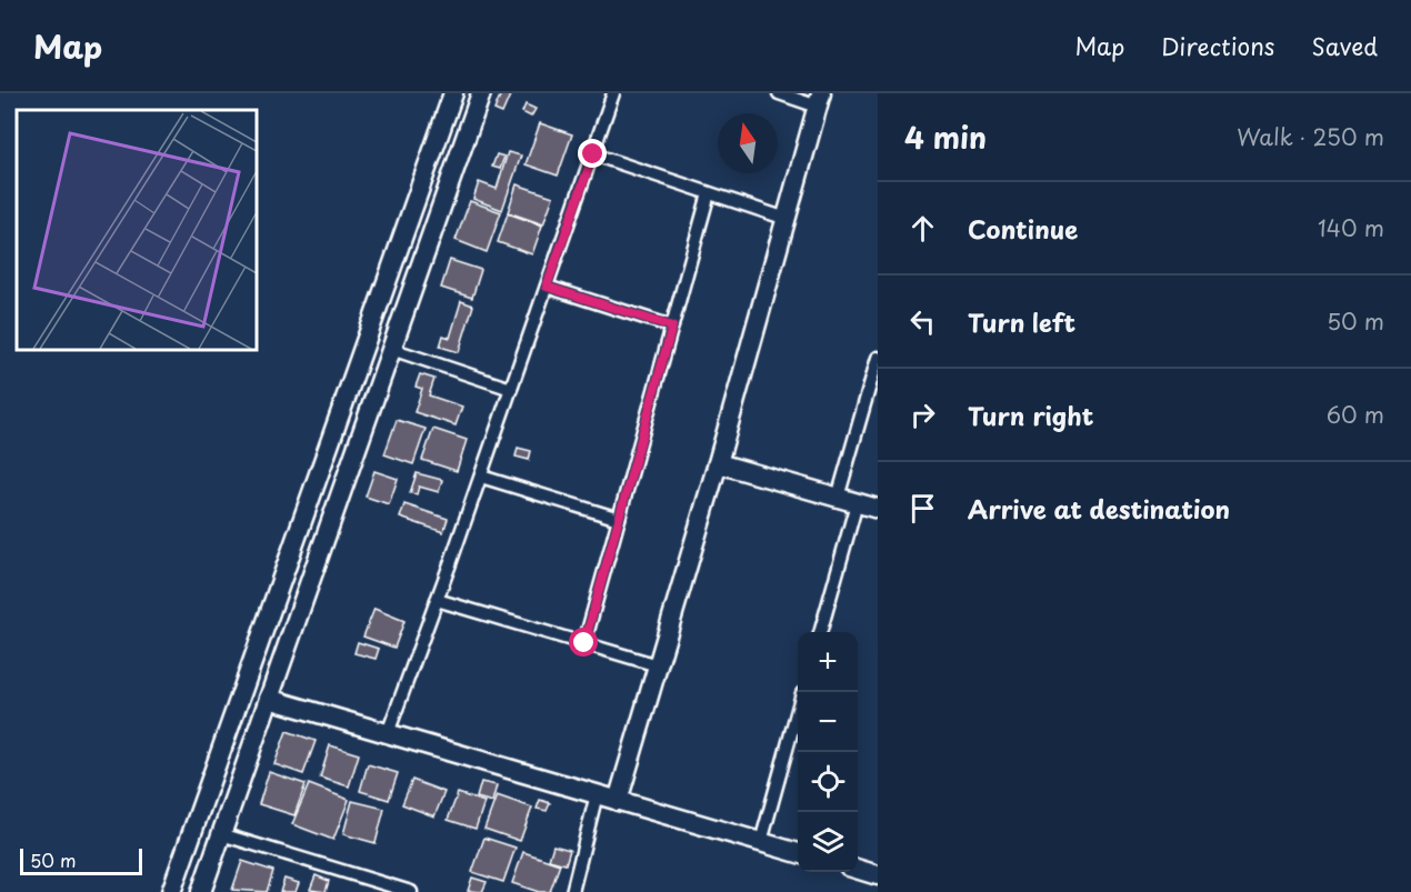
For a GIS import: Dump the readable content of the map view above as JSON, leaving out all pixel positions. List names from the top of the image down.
{
  "scale_bar": "50 m",
  "north": "top",
  "page": {
    "header": "Map",
    "nav": ["Map", "Directions", "Saved"],
    "heading": ["4 min", "Walk · 250 m"],
    "list": [
      ["Continue", "140 m"],
      ["Turn left", "50 m"],
      ["Turn right", "60 m"],
      "Arrive at destination"
    ],
    "map_buttons": ["+", "−"],
    "scale": "50 m"
  }
}
